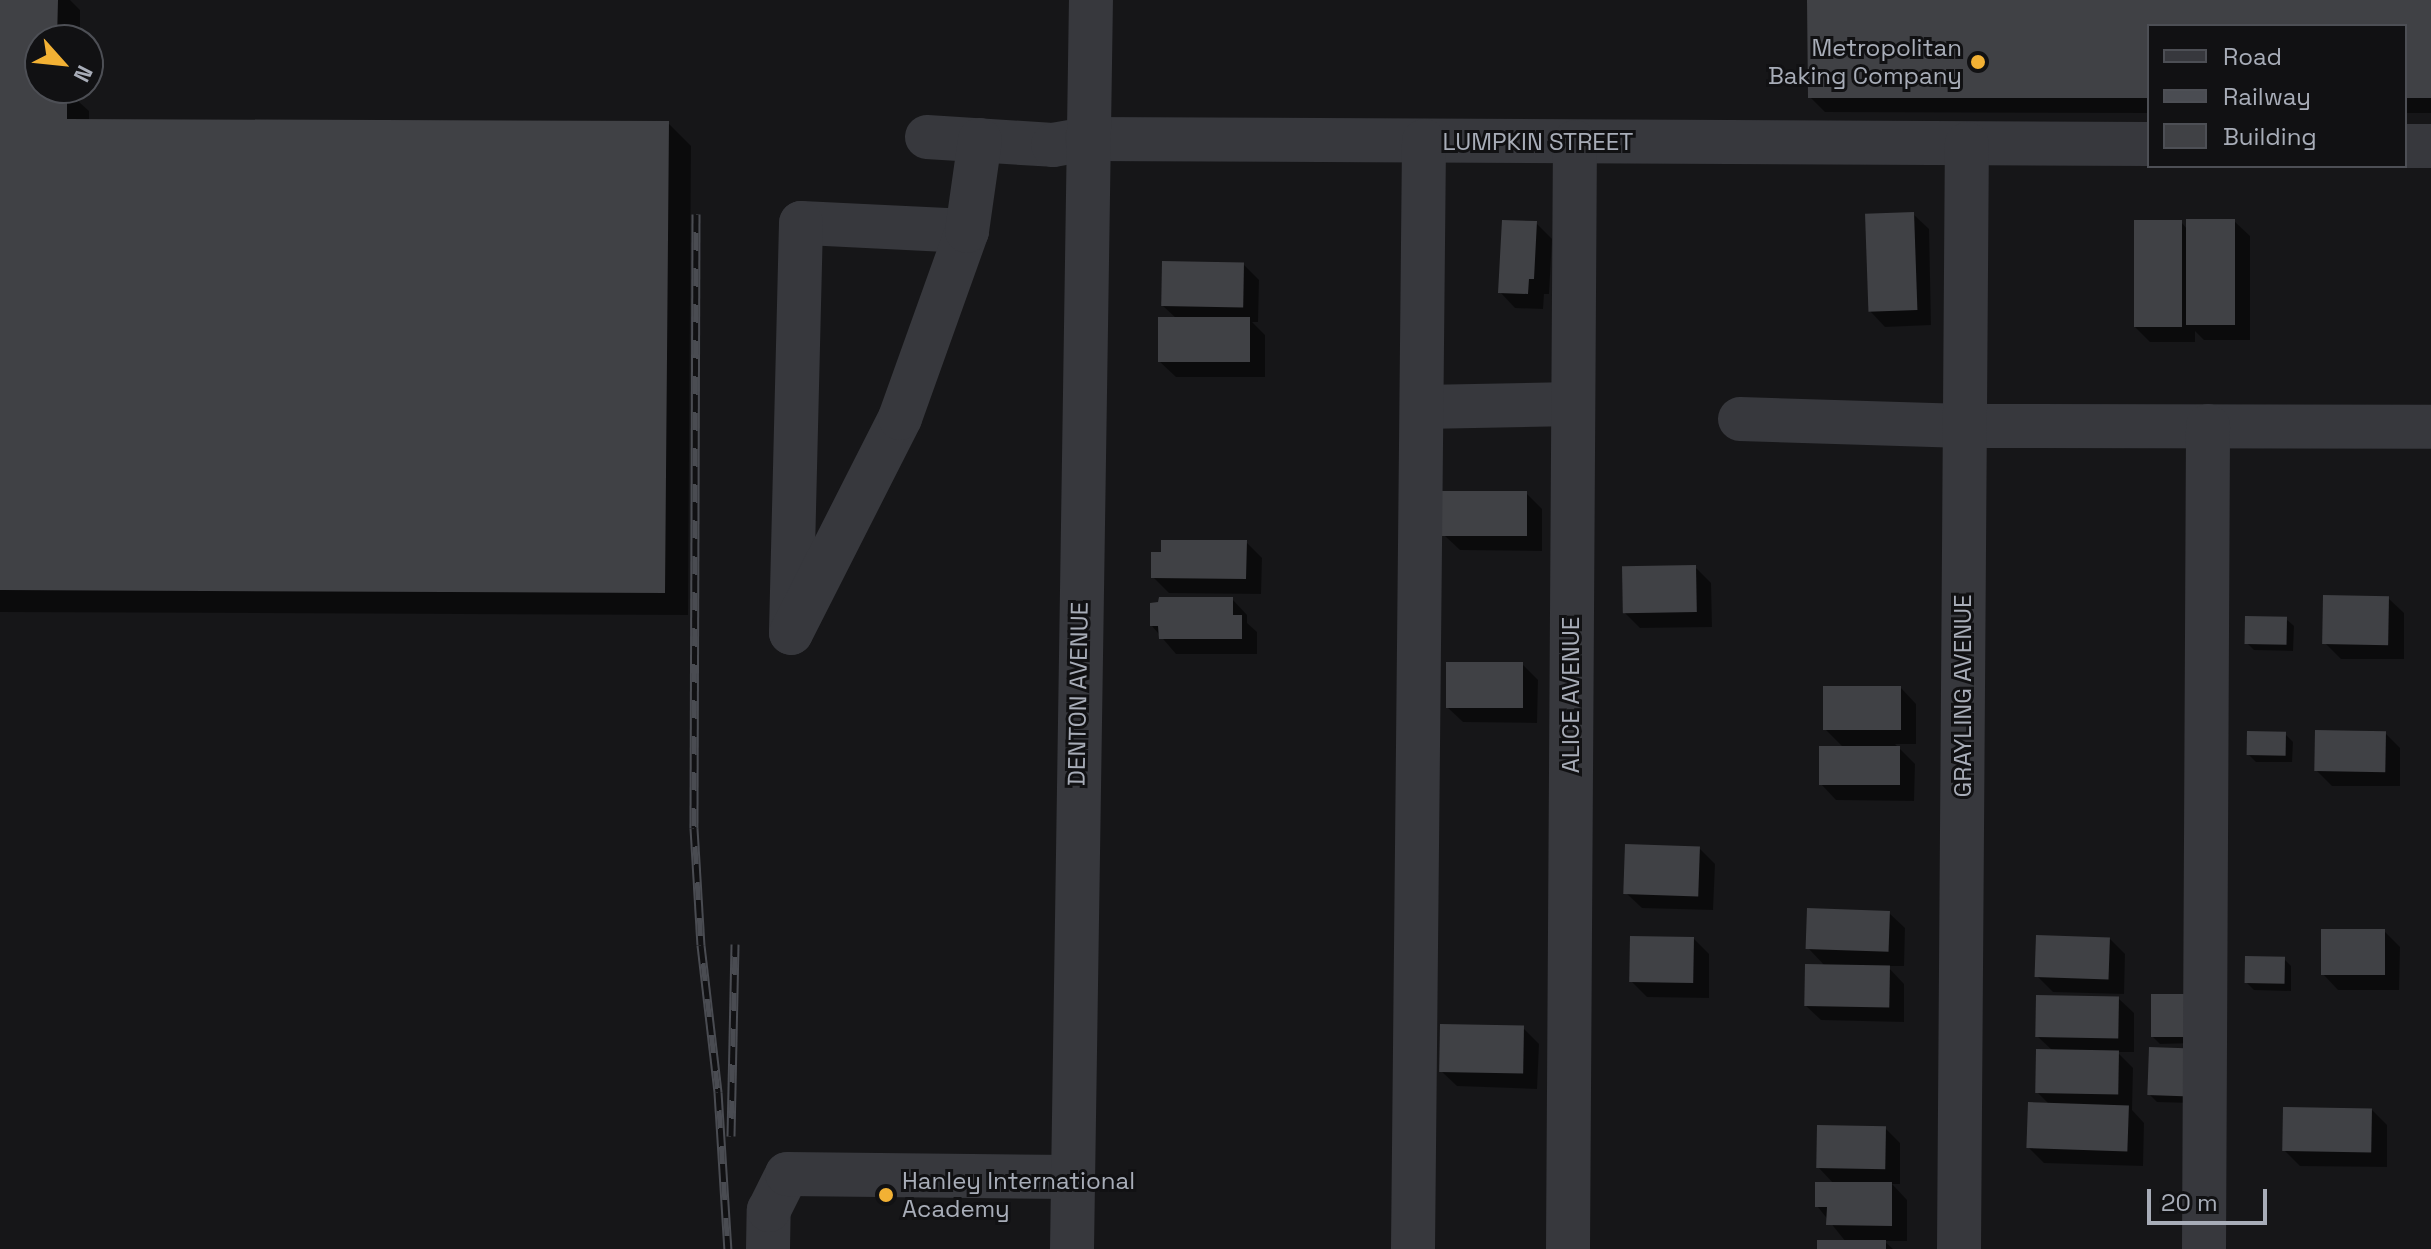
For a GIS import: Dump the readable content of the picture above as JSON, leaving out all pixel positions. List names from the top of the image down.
{
  "streets": {
    "street": [
      "LUMPKIN STREET",
      "DENTON AVENUE",
      "ALICE AVENUE",
      "GRAYLING AVENUE"
    ]
  },
  "crossings": [
    ["LUMPKIN STREET", "DENTON AVENUE"],
    ["LUMPKIN STREET", "ALICE AVENUE"],
    ["LUMPKIN STREET", "GRAYLING AVENUE"]
  ],
  "places": ["Metropolitan Baking Company", "Hanley International Academy"],
  "legend": ["Road", "Railway", "Building"],
  "scale_bar": "20 m",
  "north": "bottom right"
}
